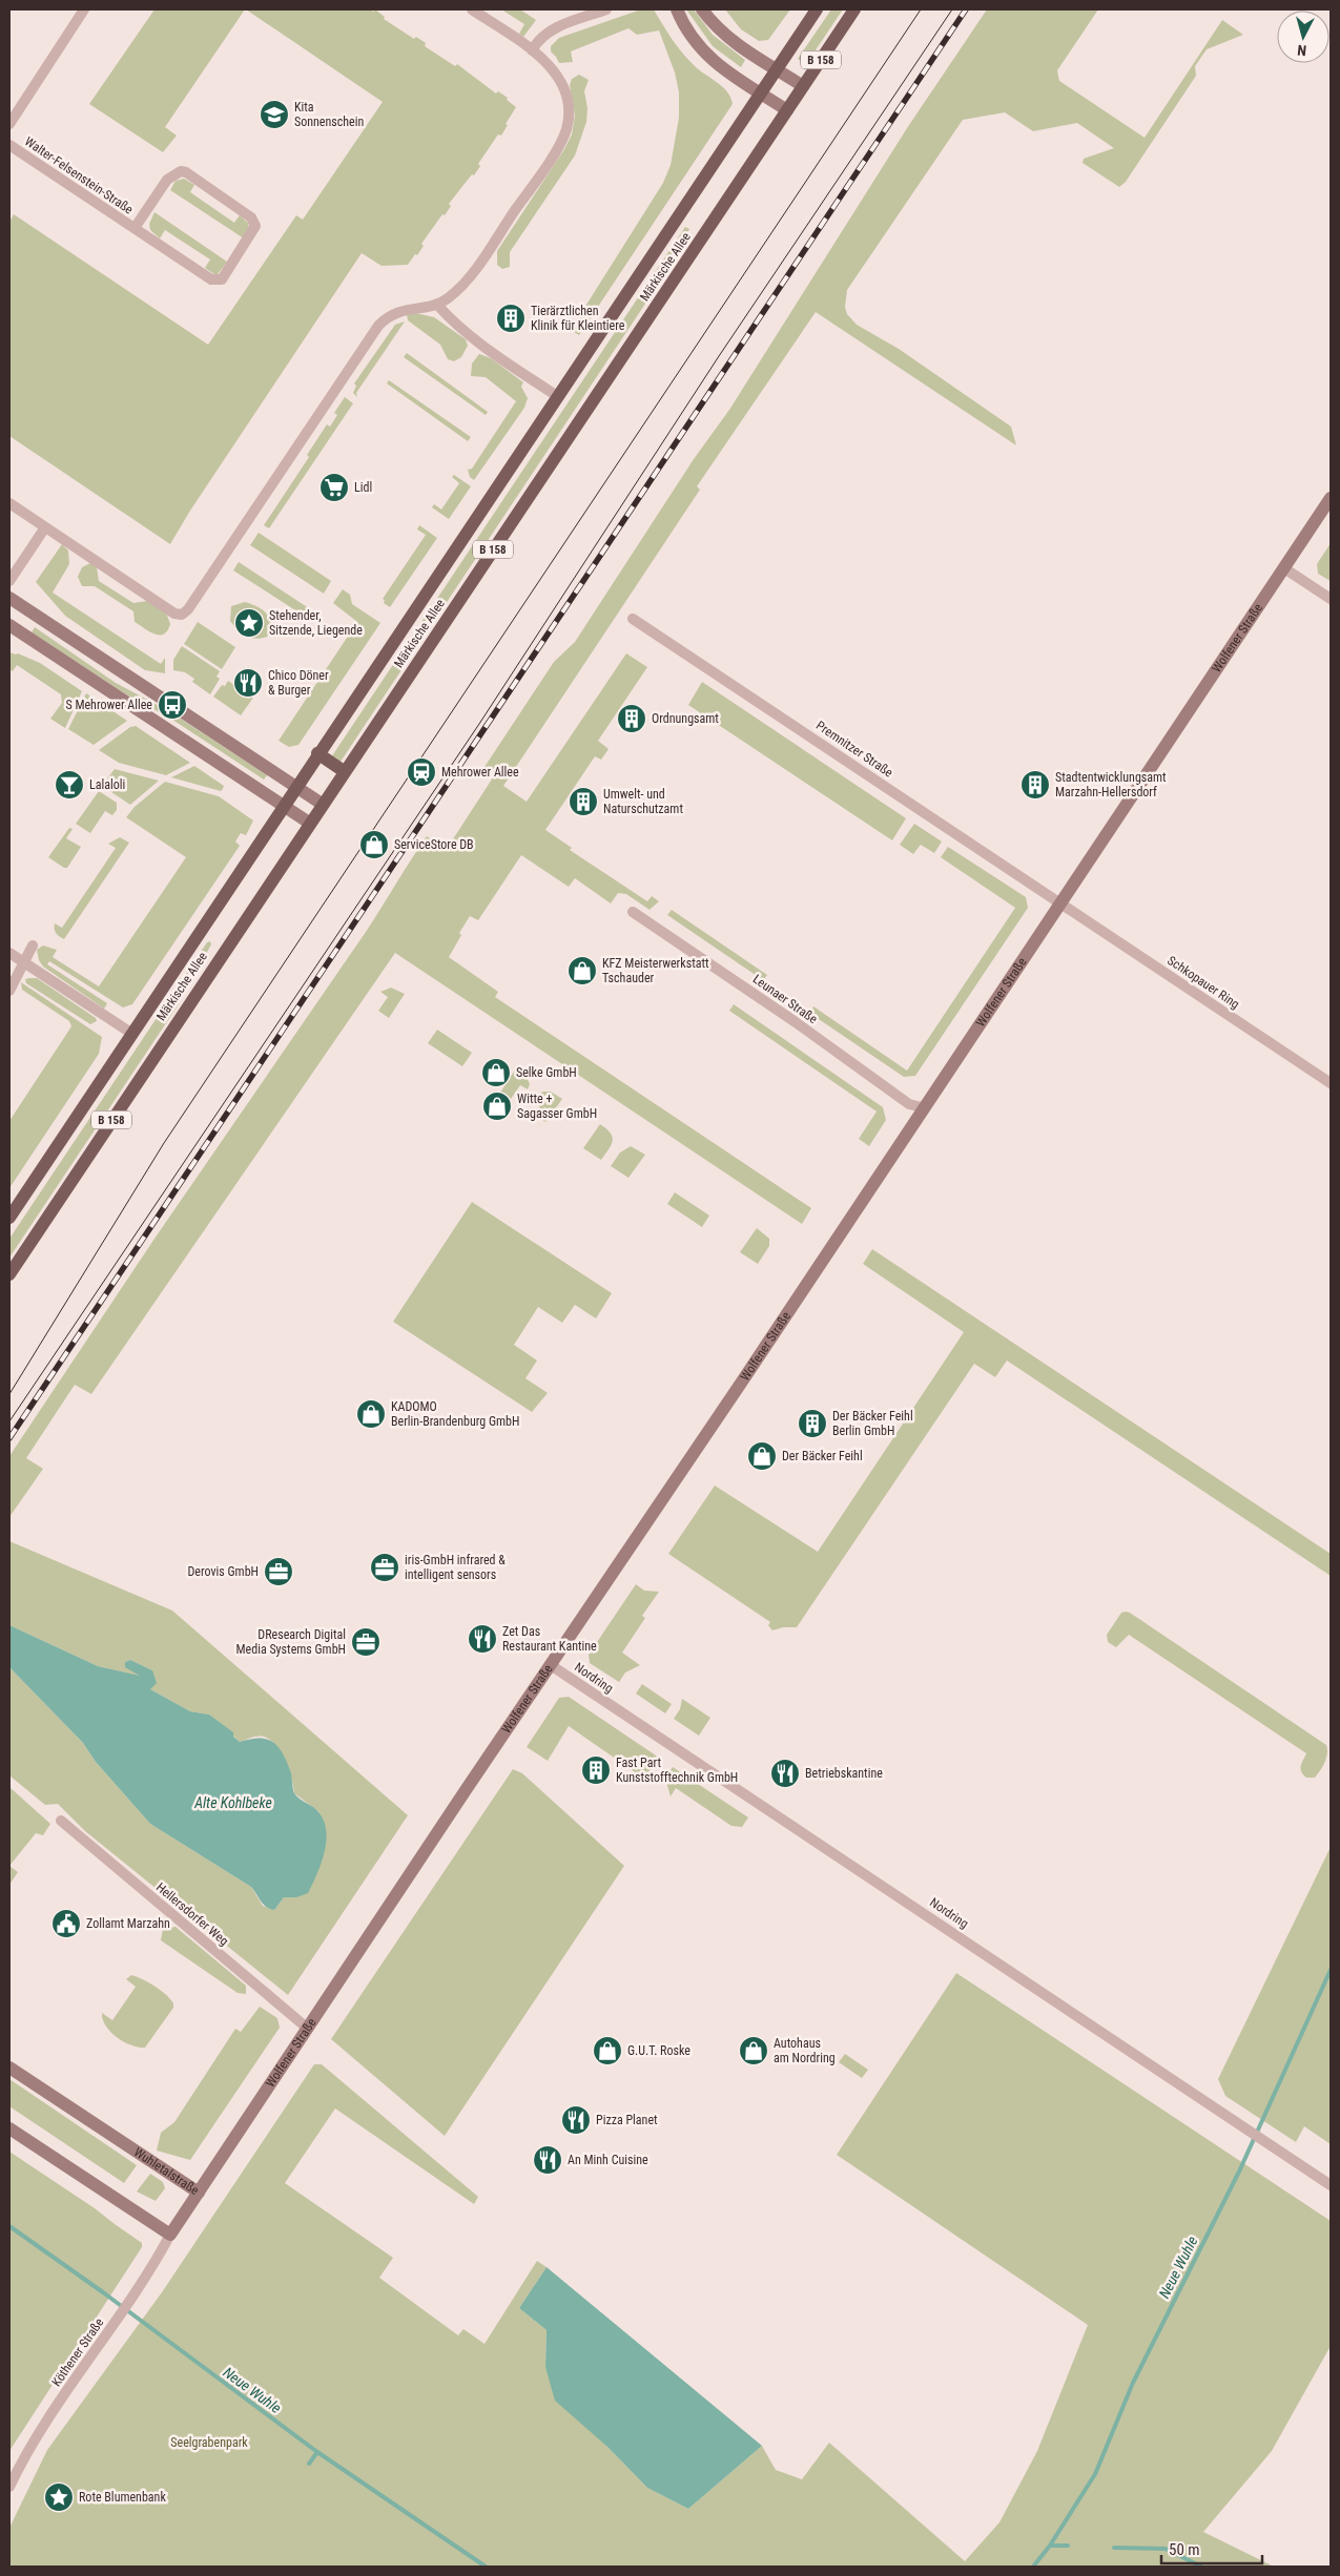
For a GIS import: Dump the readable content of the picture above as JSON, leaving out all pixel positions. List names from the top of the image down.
{
  "streets": {
    "main road": ["B 158", "Märkische Allee"],
    "street": [
      "Walter-Felsenstein-Straße",
      "Wolfener Straße",
      "Premnitzer Straße",
      "Schkopauer Ring",
      "Leunaer Straße",
      "Nordring",
      "Hellersdorfer Weg",
      "Wuhletalstraße",
      "Köthener Straße"
    ]
  },
  "crossings": [
    ["Wolfener Straße", "Premnitzer Straße"],
    ["Wolfener Straße", "Schkopauer Ring"],
    ["Wolfener Straße", "Leunaer Straße"],
    ["Wolfener Straße", "Nordring"],
    ["Wolfener Straße", "Hellersdorfer Weg"],
    ["Wolfener Straße", "Wuhletalstraße"],
    ["Premnitzer Straße", "Schkopauer Ring"],
    ["Wuhletalstraße", "Köthener Straße"]
  ],
  "water": ["Alte Kohlbeke", "Neue Wuhle"],
  "parks": ["Seelgrabenpark"],
  "places": {
    "school or university": ["Kita Sonnenschein"],
    "building": [
      "Tierärztlichen Klinik für Kleintiere",
      "Ordnungsamt",
      "Stadtentwicklungsamt Marzahn-Hellersdorf",
      "Umwelt- und Naturschutzamt",
      "Der Bäcker Feihl Berlin GmbH",
      "Fast Part Kunststofftechnik GmbH"
    ],
    "supermarket": ["Lidl"],
    "place": ["Stehender, Sitzende, Liegende", "Rote Blumenbank"],
    "restaurant": [
      "Chico Döner & Burger",
      "Zet Das Restaurant Kantine",
      "Betriebskantine",
      "Pizza Planet",
      "An Minh Cuisine"
    ],
    "bus stop": ["S Mehrower Allee"],
    "station": ["Mehrower Allee"],
    "bar": ["Lalaloli"],
    "shop": [
      "ServiceStore DB",
      "KFZ Meisterwerkstatt Tschauder",
      "Selke GmbH",
      "Witte + Sagasser GmbH",
      "KADOMO Berlin-Brandenburg GmbH",
      "Der Bäcker Feihl",
      "G.U.T. Roske",
      "Autohaus am Nordring"
    ],
    "office": ["iris-GmbH infrared & intelligent sensors", "Derovis GmbH", "DResearch Digital Media Systems GmbH"],
    "public building": ["Zollamt Marzahn"]
  },
  "scale_bar": "50 m",
  "north": "bottom"
}
